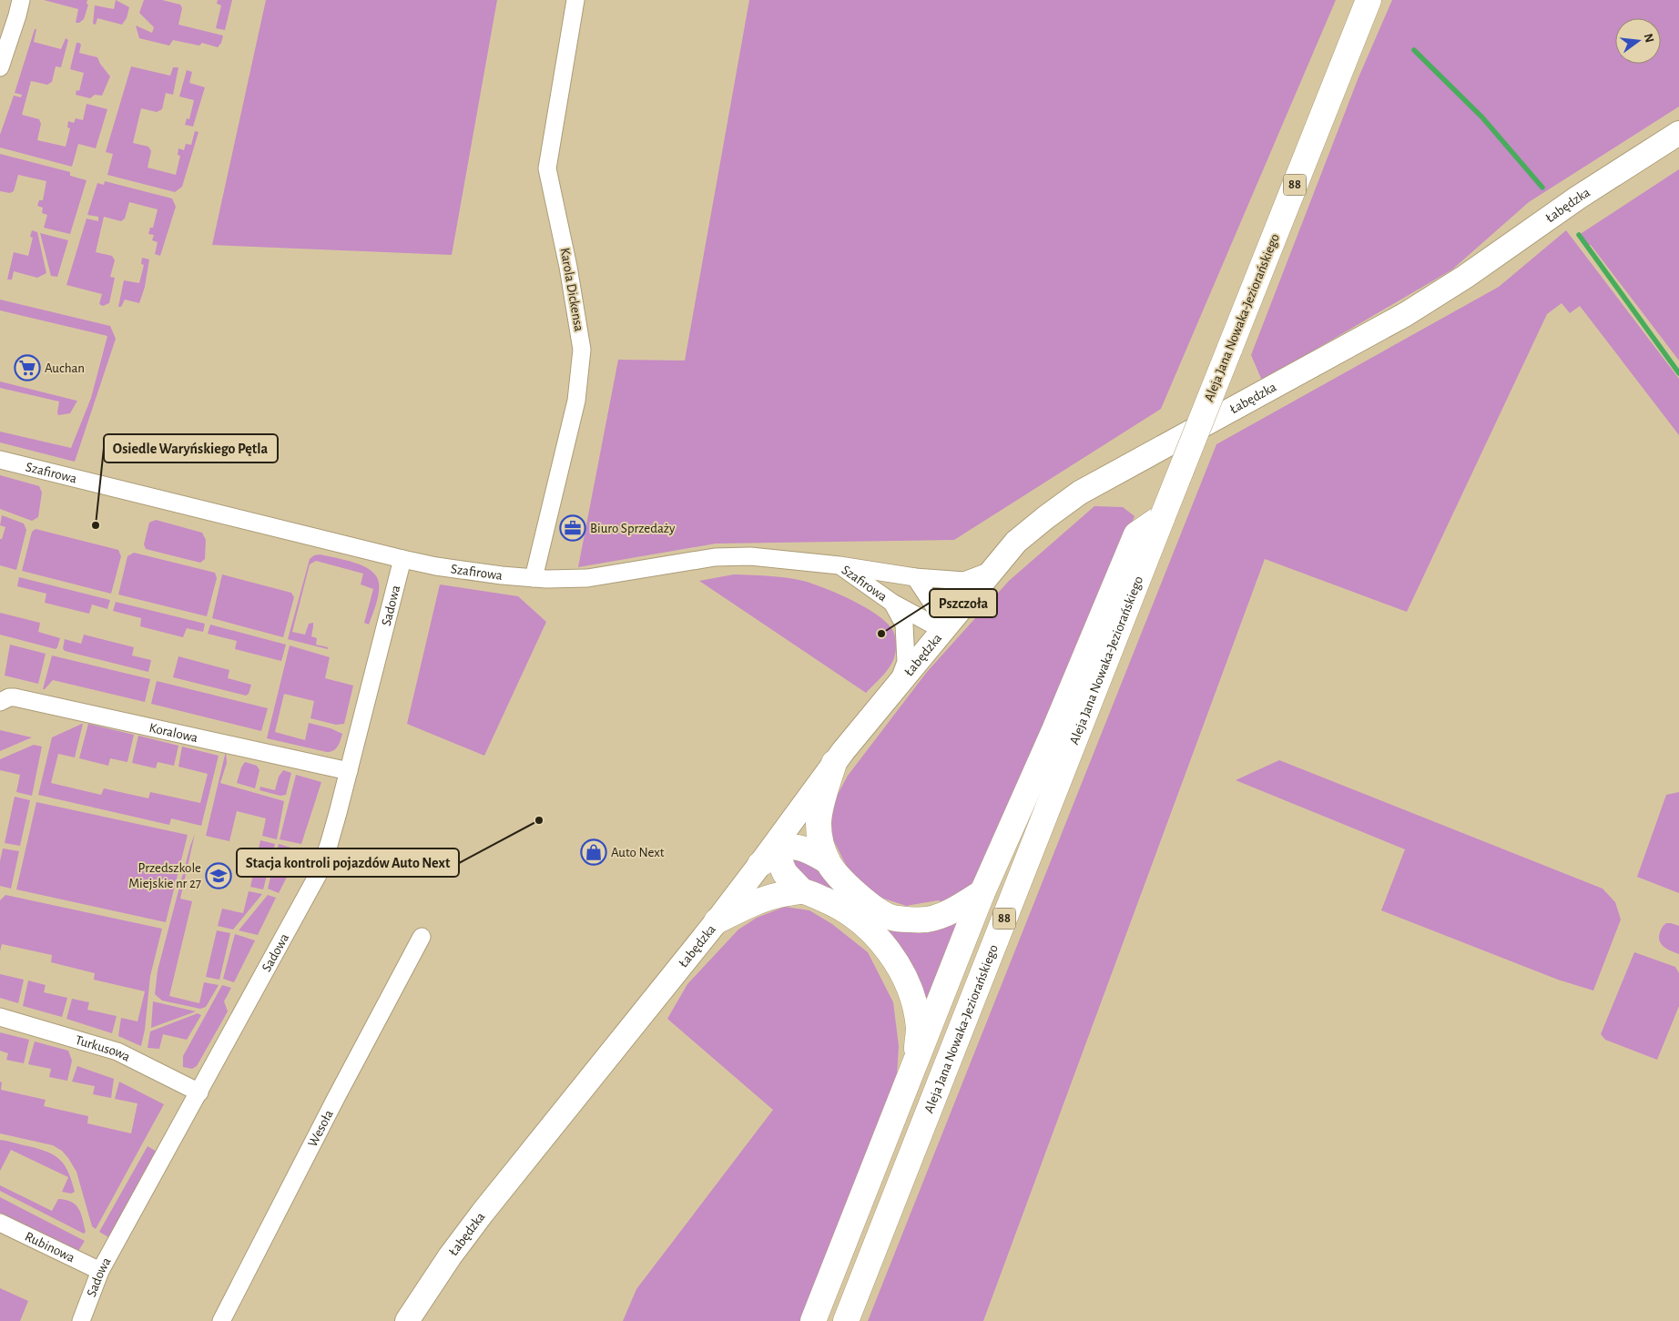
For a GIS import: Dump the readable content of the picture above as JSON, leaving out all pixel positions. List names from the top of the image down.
{
  "streets": {
    "main road": ["88", "Aleja Jana Nowaka-Jeziorańskiego"],
    "street": [
      "Łabędzka",
      "Karola Dickensa",
      "Szafirowa",
      "Sadowa",
      "Koralowa",
      "Turkusowa",
      "Wesoła",
      "Rubinowa"
    ]
  },
  "crossings": [
    ["Łabędzka", "Szafirowa"],
    ["Karola Dickensa", "Szafirowa"],
    ["Szafirowa", "Sadowa"],
    ["Sadowa", "Koralowa"],
    ["Sadowa", "Turkusowa"],
    ["Sadowa", "Rubinowa"]
  ],
  "places": {
    "supermarket": ["Auchan"],
    "other": ["Osiedle Waryńskiego Pętla", "Pszczoła", "Stacja kontroli pojazdów Auto Next"],
    "office": ["Biuro Sprzedaży"],
    "shop": ["Auto Next"],
    "school or university": ["Przedszkole Miejskie nr 27"]
  },
  "north": "right"
}
